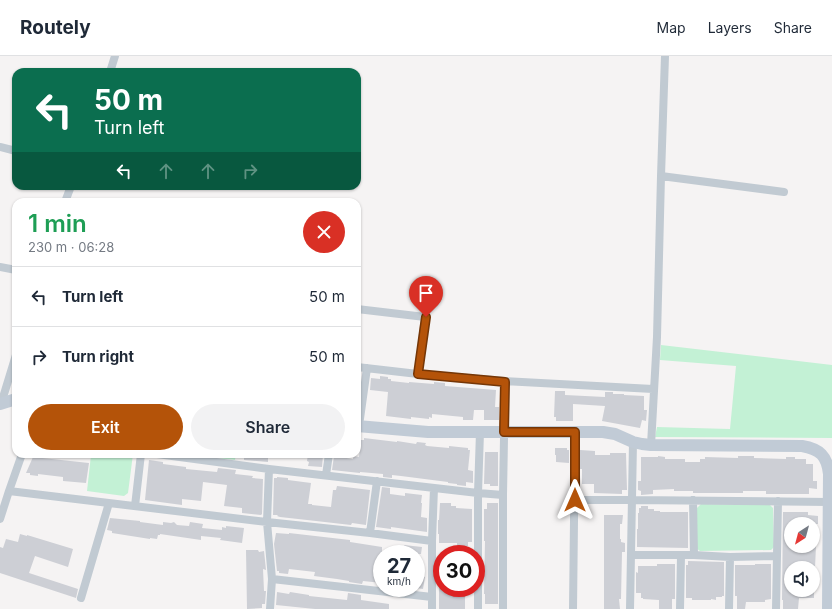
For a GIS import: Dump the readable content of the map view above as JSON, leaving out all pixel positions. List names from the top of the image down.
{
  "north": "bottom left",
  "page": {
    "header": "Routely",
    "nav": ["Map", "Layers", "Share"],
    "turn": ["50 m", "Turn left"],
    "heading": ["1 min", "230 m · 06:28"],
    "list": [
      {
        "name": "Turn left",
        "value": "50 m"
      },
      {
        "name": "Turn right",
        "value": "50 m"
      }
    ],
    "buttons": ["Exit", "Share"],
    "speed": "27 km/h",
    "limit": "30"
  }
}
